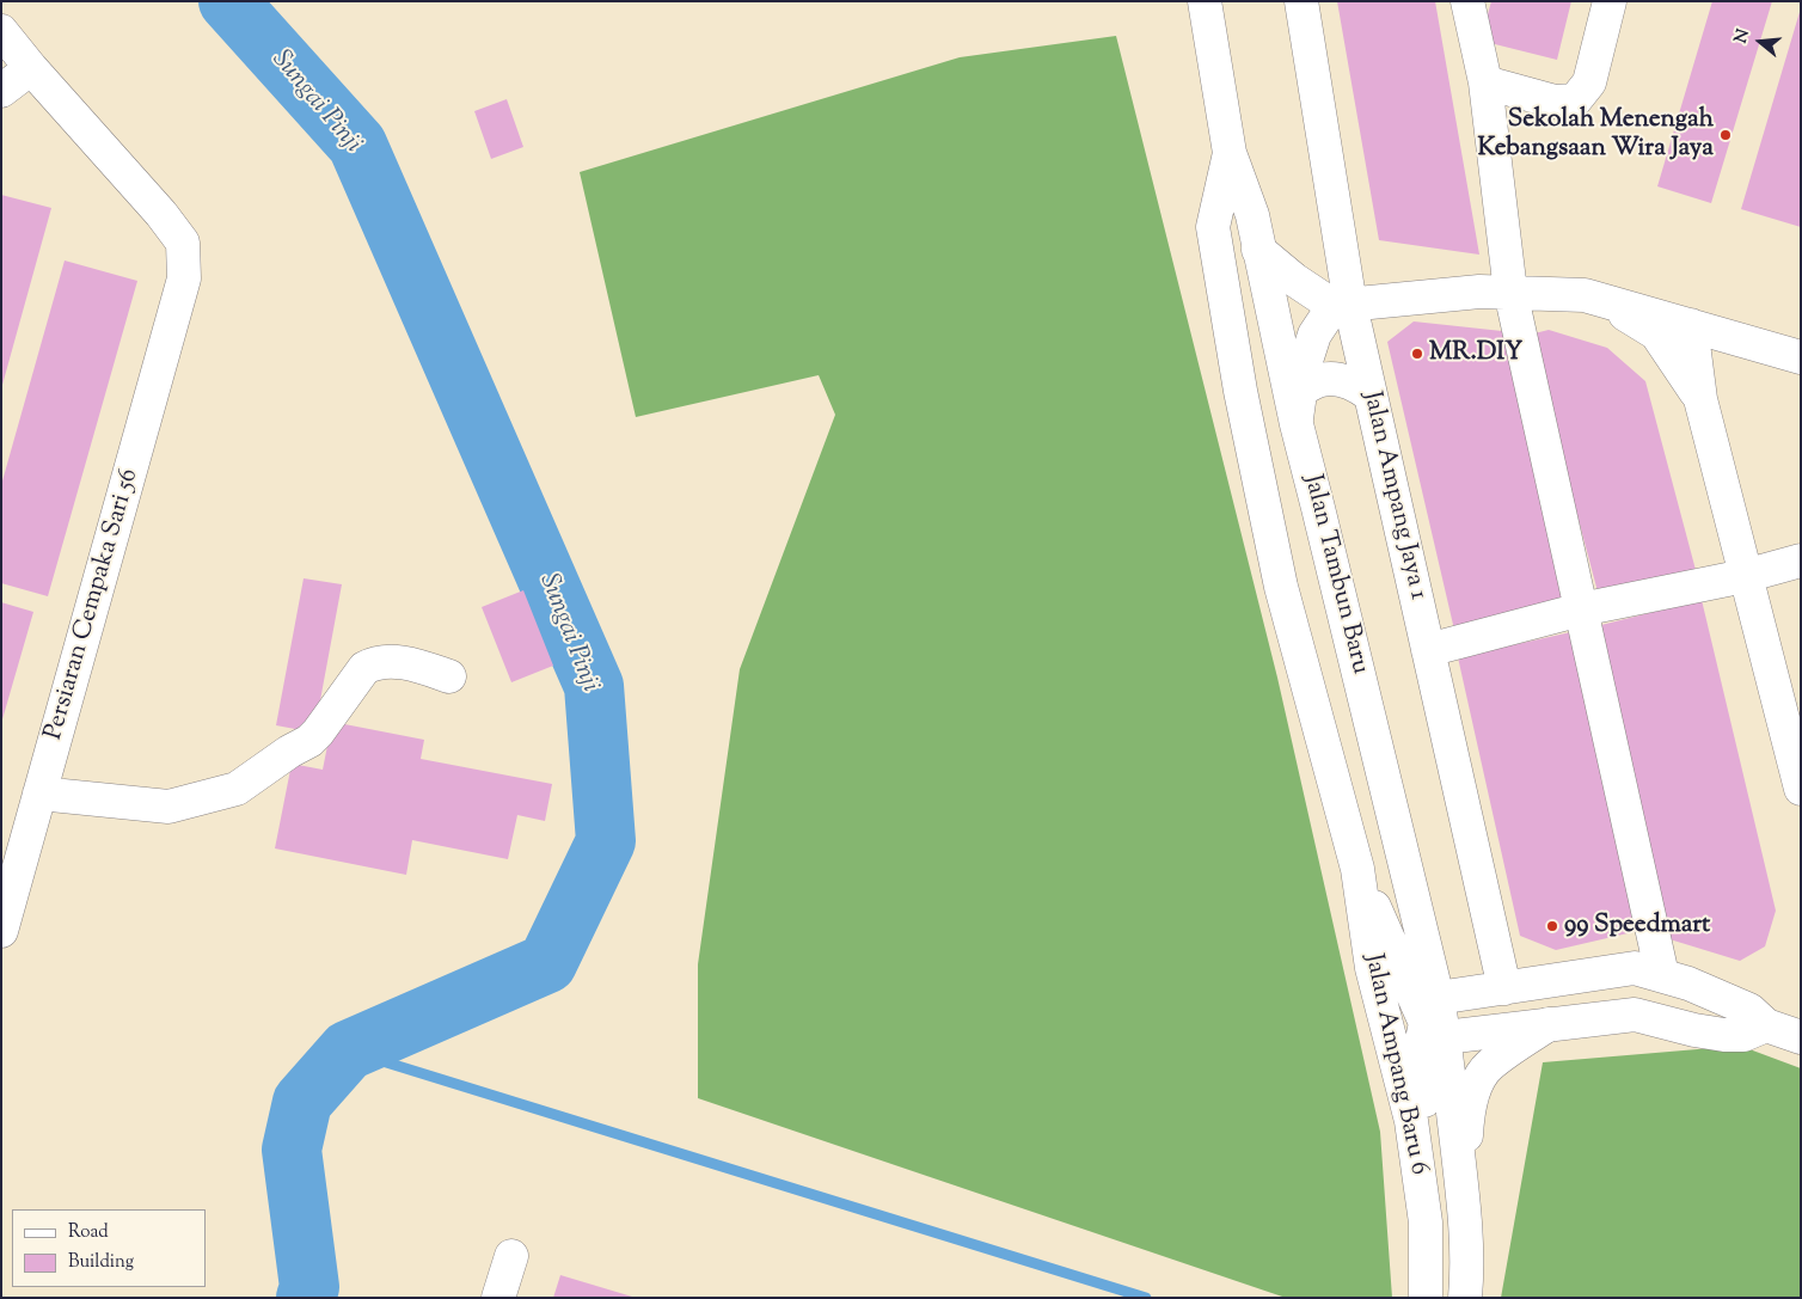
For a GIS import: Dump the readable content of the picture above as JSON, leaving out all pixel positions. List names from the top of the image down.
{
  "streets": {
    "street": [
      "Jalan Ampang Jaya 1",
      "Jalan Tambun Baru",
      "Persiaran Cempaka Sari 56",
      "Jalan Ampang Baru 6"
    ]
  },
  "crossings": [
    ["Jalan Tambun Baru", "Jalan Ampang Baru 6"]
  ],
  "water": ["Sungai Pinji"],
  "places": ["Sekolah Menengah Kebangsaan Wira Jaya", "MR.DIY", "99 Speedmart"],
  "legend": ["Road", "Building"],
  "north": "left"
}
